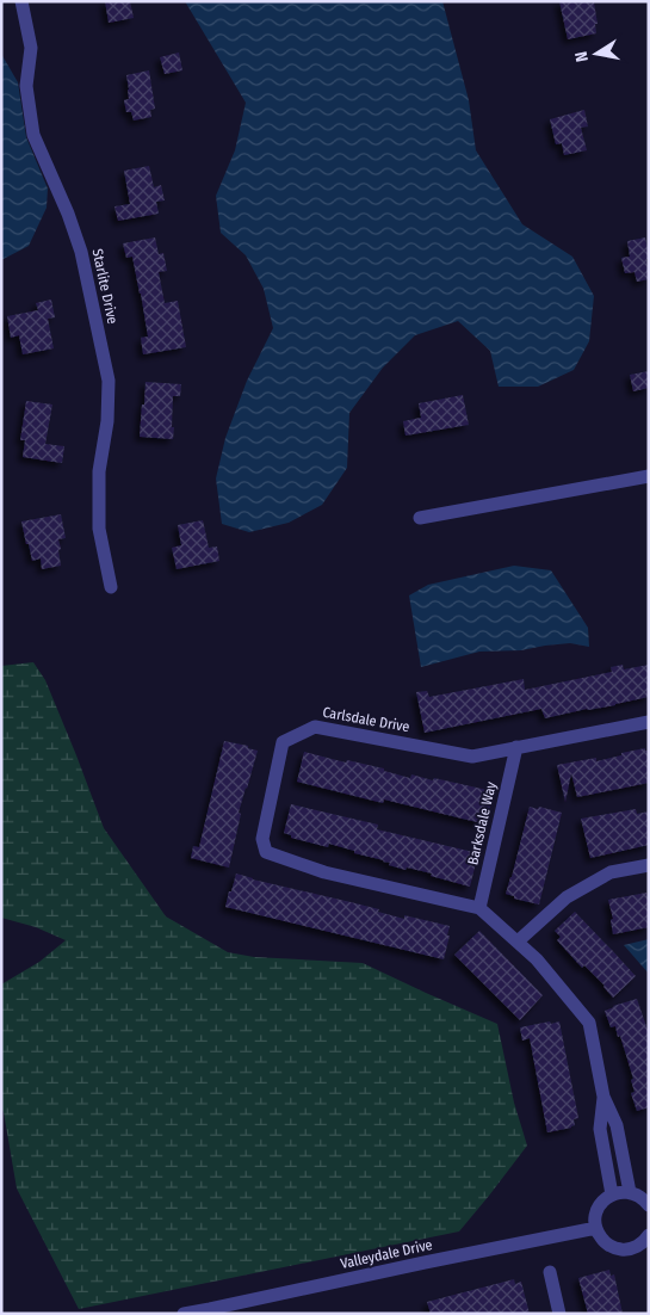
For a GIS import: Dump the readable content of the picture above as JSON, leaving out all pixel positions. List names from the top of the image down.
{
  "streets": {
    "street": [
      "Starlite Drive",
      "Carlsdale Drive",
      "Barksdale Way",
      "Valleydale Drive"
    ]
  },
  "crossings": [
    ["Carlsdale Drive", "Barksdale Way"]
  ],
  "north": "left"
}
